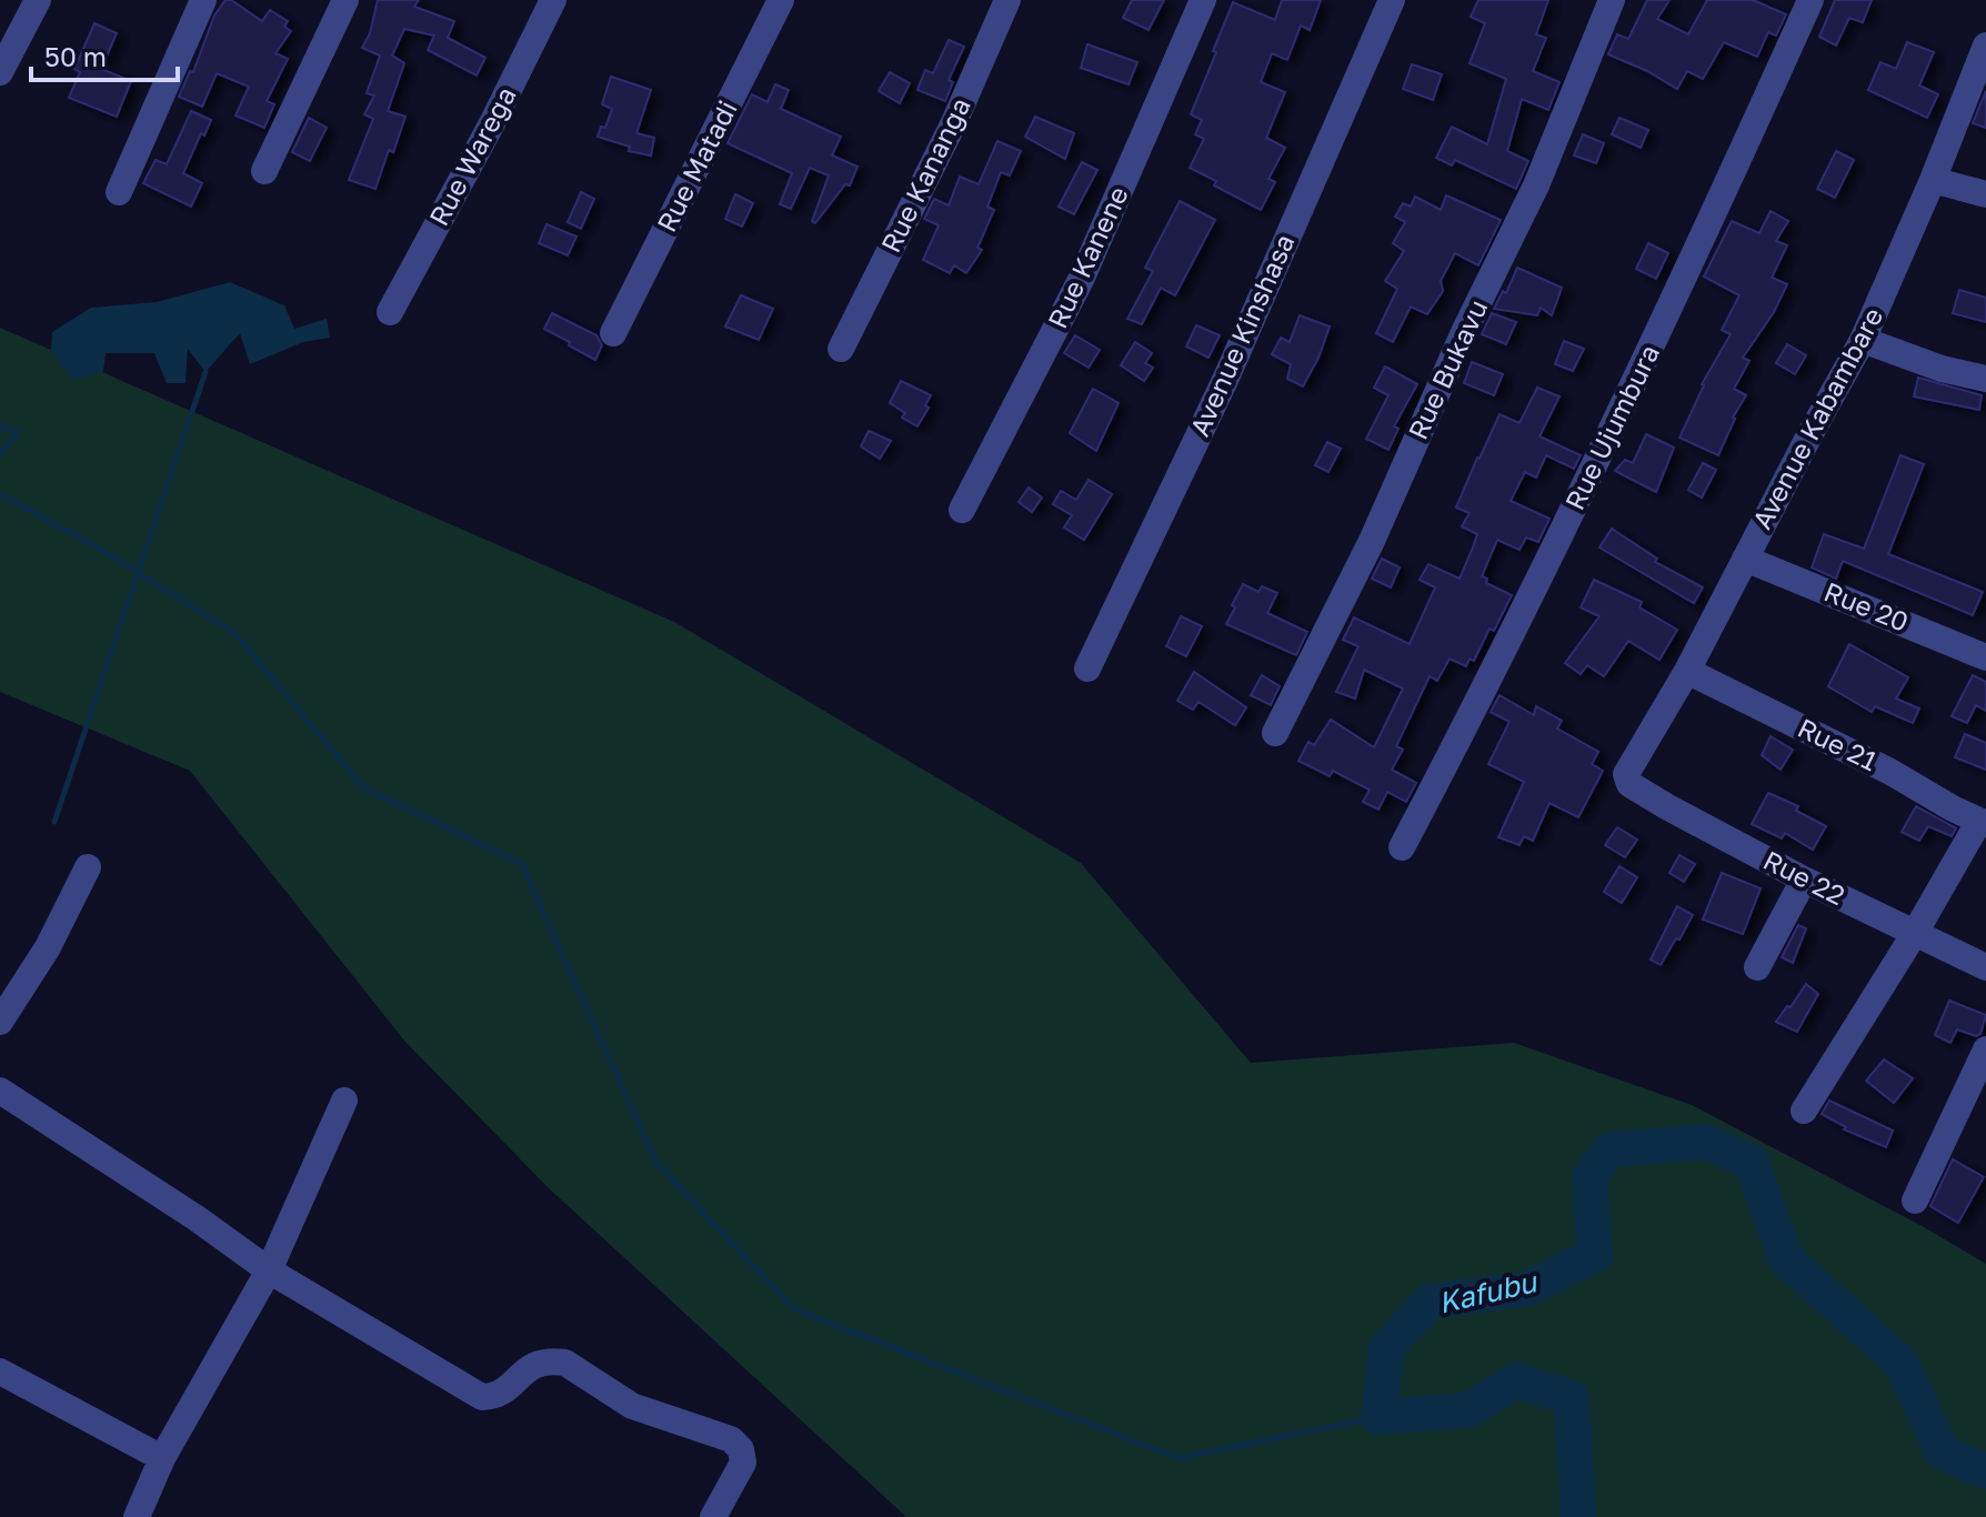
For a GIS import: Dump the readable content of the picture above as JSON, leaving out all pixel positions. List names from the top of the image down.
{
  "streets": {
    "street": [
      "Rue Warega",
      "Rue Matadi",
      "Rue Kananga",
      "Rue Kanene",
      "Avenue Kinshasa",
      "Rue Bukavu",
      "Avenue Kabambare",
      "Rue Ujumbura",
      "Rue 20",
      "Rue 21",
      "Rue 22"
    ]
  },
  "crossings": [
    ["Avenue Kabambare", "Rue 20"],
    ["Avenue Kabambare", "Rue 21"],
    ["Avenue Kabambare", "Rue 22"]
  ],
  "water": ["Kafubu"],
  "scale_bar": "50 m"
}
